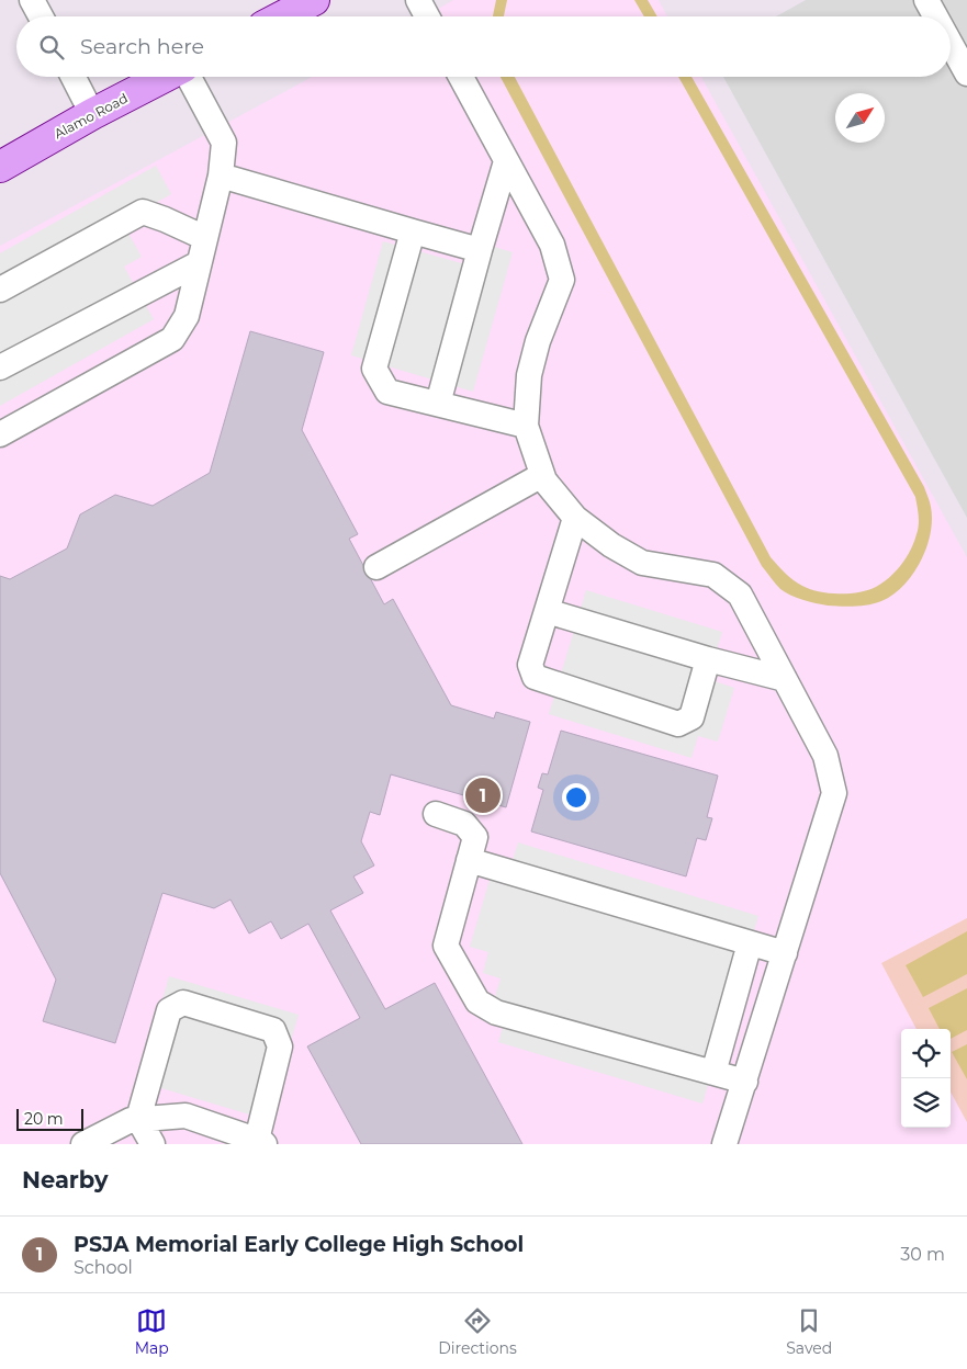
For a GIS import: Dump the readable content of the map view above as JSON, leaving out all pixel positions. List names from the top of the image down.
{
  "streets": {
    "main road": ["Alamo Road"]
  },
  "scale_bar": "20 m",
  "north": "top right",
  "page": {
    "search": "Search here",
    "pins": "1",
    "scale": "20 m",
    "heading": "Nearby",
    "list": [
      {
        "mark": "1",
        "name": "PSJA Memorial Early College High School",
        "note": "School",
        "value": "30 m"
      }
    ],
    "nav": ["Map", "Directions", "Saved"]
  }
}
